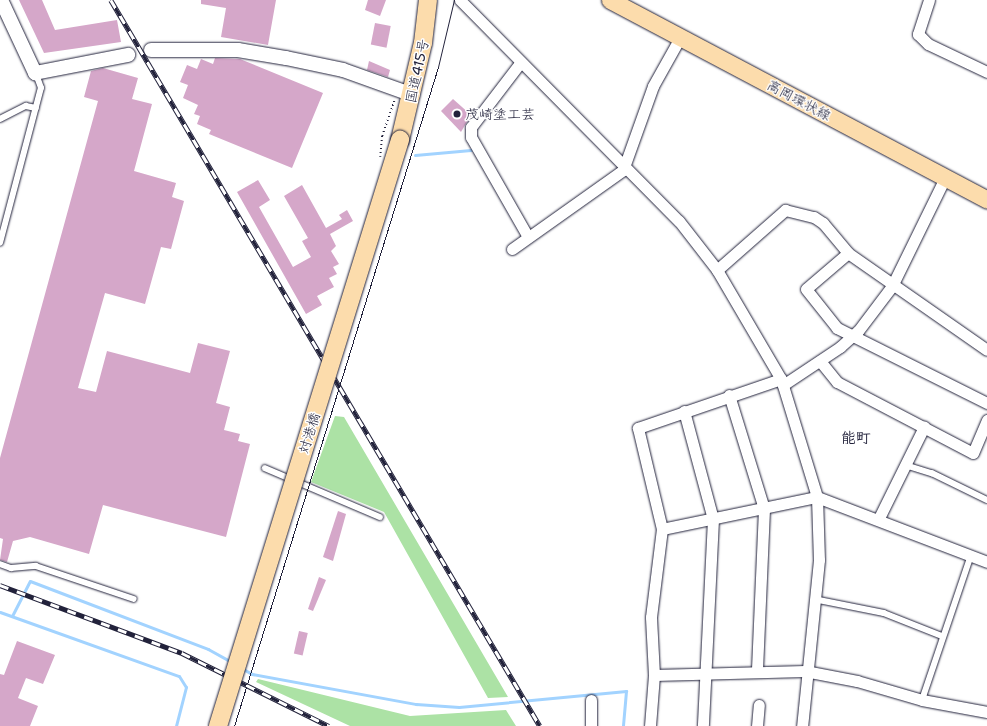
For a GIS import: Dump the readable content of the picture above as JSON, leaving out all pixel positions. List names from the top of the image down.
{
  "streets": {
    "highway": ["国道415号", "対港橋"],
    "main road": ["高岡環状線"]
  },
  "crossings": [
    ["国道415号", "対港橋"]
  ],
  "districts": ["能町"],
  "places": ["茂崎塗工芸"]
}
